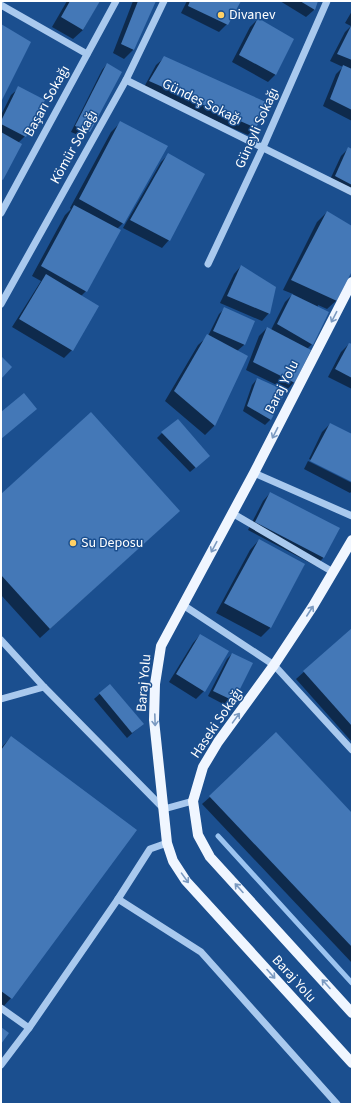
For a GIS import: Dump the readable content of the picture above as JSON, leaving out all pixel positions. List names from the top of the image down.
{
  "streets": {
    "main road": ["Baraj Yolu", "Haseki Sokağı"],
    "street": [
      "Başarı Sokağı",
      "Gündeş Sokağı",
      "Güneyli Sokağı",
      "Kömür Sokağı"
    ]
  },
  "crossings": [
    ["Gündeş Sokağı", "Güneyli Sokağı"],
    ["Gündeş Sokağı", "Kömür Sokağı"],
    ["Baraj Yolu", "Haseki Sokağı"]
  ],
  "one_way": ["Haseki Sokağı"],
  "places": ["Divanev", "Su Deposu"]
}
